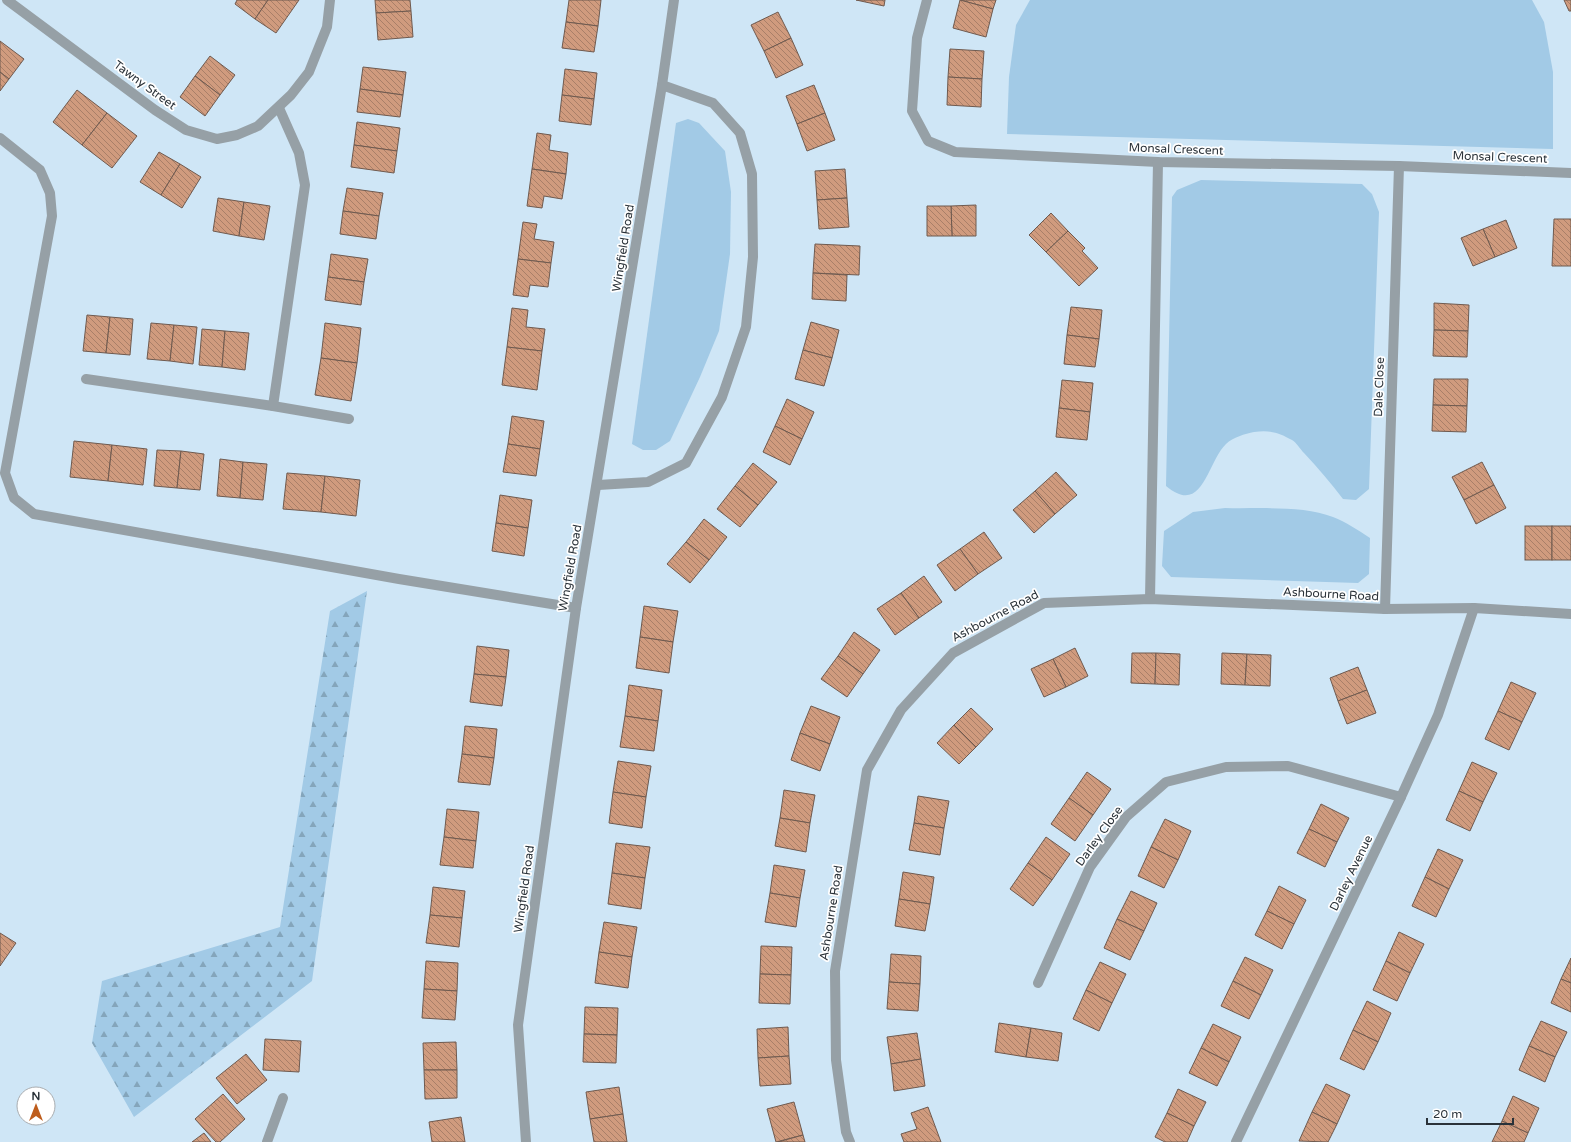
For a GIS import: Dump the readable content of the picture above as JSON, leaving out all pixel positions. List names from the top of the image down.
{
  "streets": {
    "street": [
      "Tawny Street",
      "Monsal Crescent",
      "Wingfield Road",
      "Dale Close",
      "Ashbourne Road",
      "Darley Close",
      "Darley Avenue"
    ]
  },
  "crossings": [
    ["Monsal Crescent", "Dale Close"],
    ["Dale Close", "Ashbourne Road"],
    ["Ashbourne Road", "Darley Avenue"],
    ["Darley Close", "Darley Avenue"]
  ],
  "scale_bar": "20 m",
  "north": "top"
}
